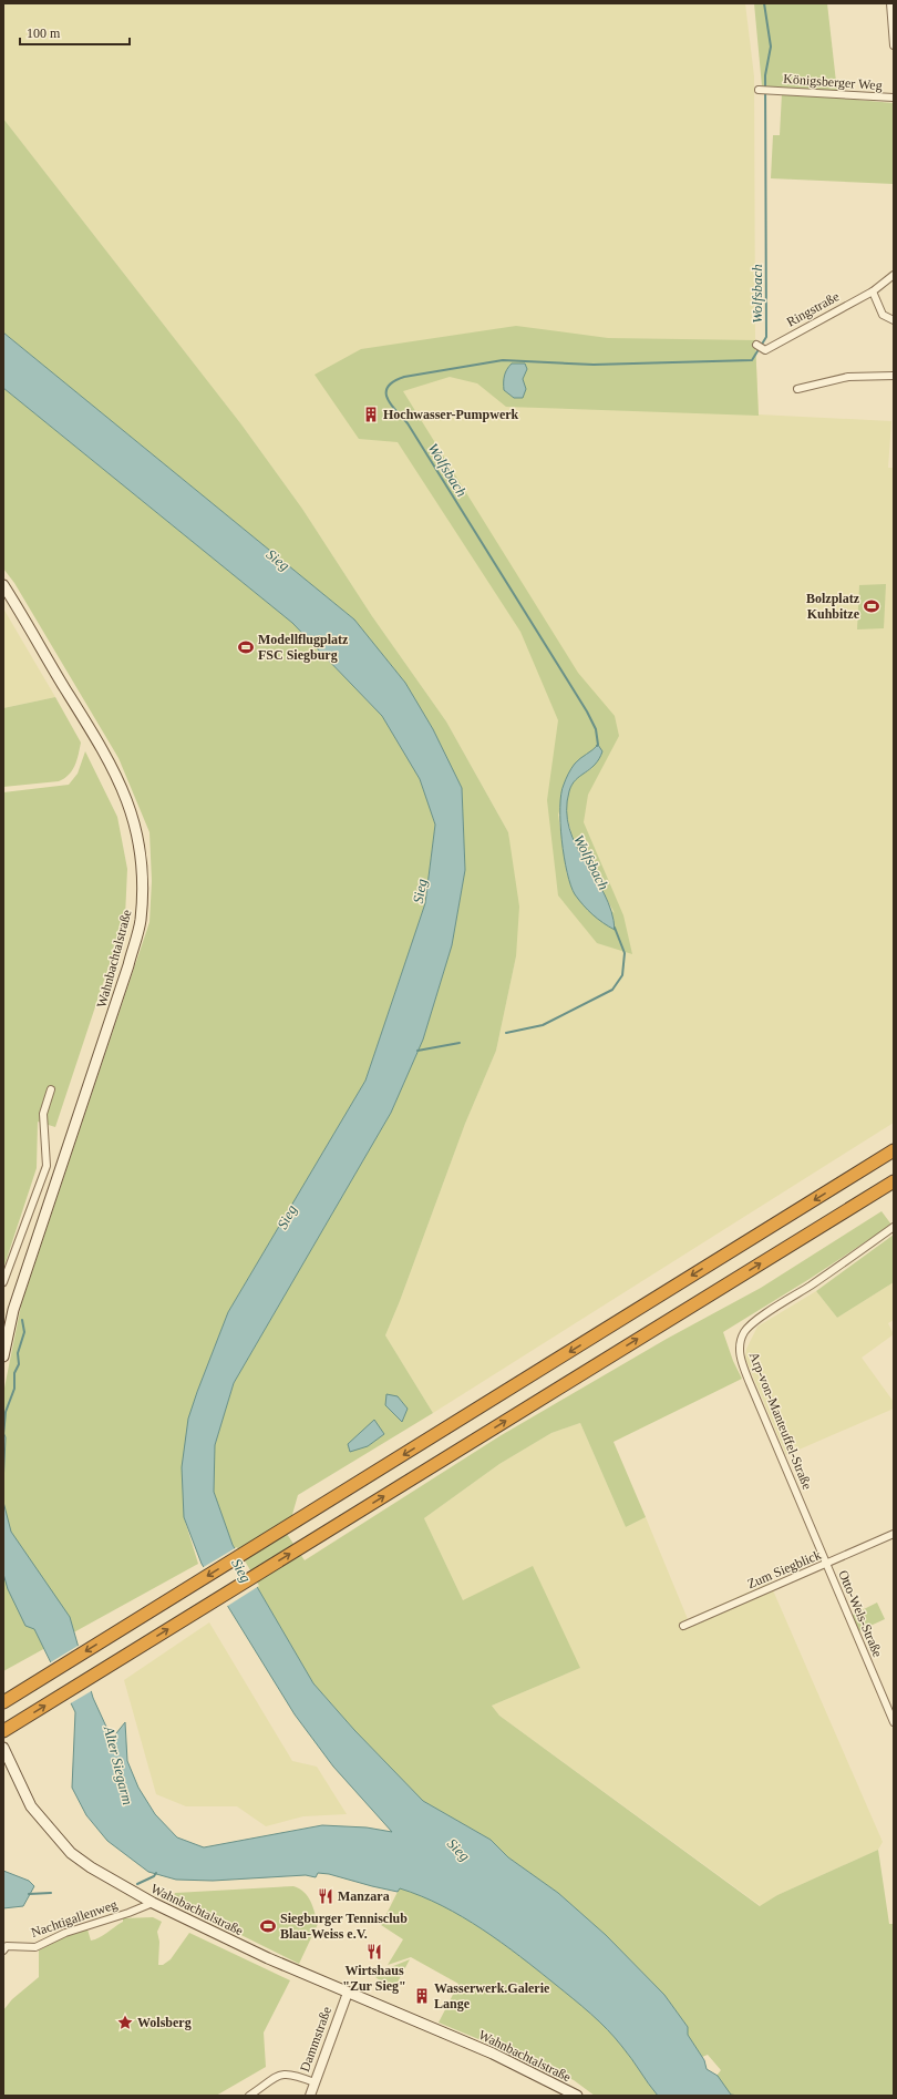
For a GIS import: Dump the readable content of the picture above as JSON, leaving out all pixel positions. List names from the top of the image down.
{
  "streets": {
    "main road": ["Wahnbachtalstraße"],
    "street": [
      "Königsberger Weg",
      "Ringstraße",
      "Arp-von-Manteuffel-Straße",
      "Zum Siegblick",
      "Otto-Wels-Straße",
      "Nachtigallenweg",
      "Dammstraße"
    ]
  },
  "crossings": [
    ["Wahnbachtalstraße", "Nachtigallenweg"],
    ["Wahnbachtalstraße", "Dammstraße"],
    ["Arp-von-Manteuffel-Straße", "Zum Siegblick"],
    ["Arp-von-Manteuffel-Straße", "Otto-Wels-Straße"],
    ["Zum Siegblick", "Otto-Wels-Straße"]
  ],
  "water": ["Wolfsbach", "Sieg", "Alter Siegarm"],
  "places": {
    "building": ["Hochwasser-Pumpwerk", "Wasserwerk.Galerie Lange"],
    "sports": ["Bolzplatz Kuhbitze", "Modellflugplatz FSC Siegburg", "Siegburger Tennisclub Blau-Weiss e.V."],
    "restaurant": ["Manzara", "Wirtshaus \"Zur Sieg\""],
    "place": ["Wolsberg"]
  },
  "scale_bar": "100 m"
}
